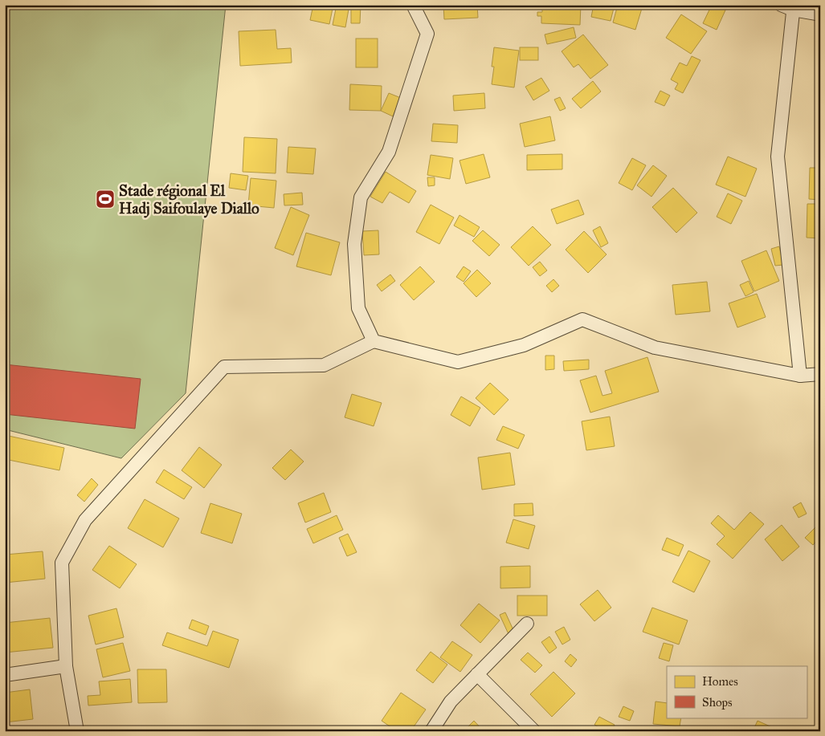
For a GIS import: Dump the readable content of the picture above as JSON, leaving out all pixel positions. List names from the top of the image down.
{
  "places": {
    "sports": ["Stade régional El Hadj Saifoulaye Diallo"]
  },
  "legend": ["Homes", "Shops"]
}
